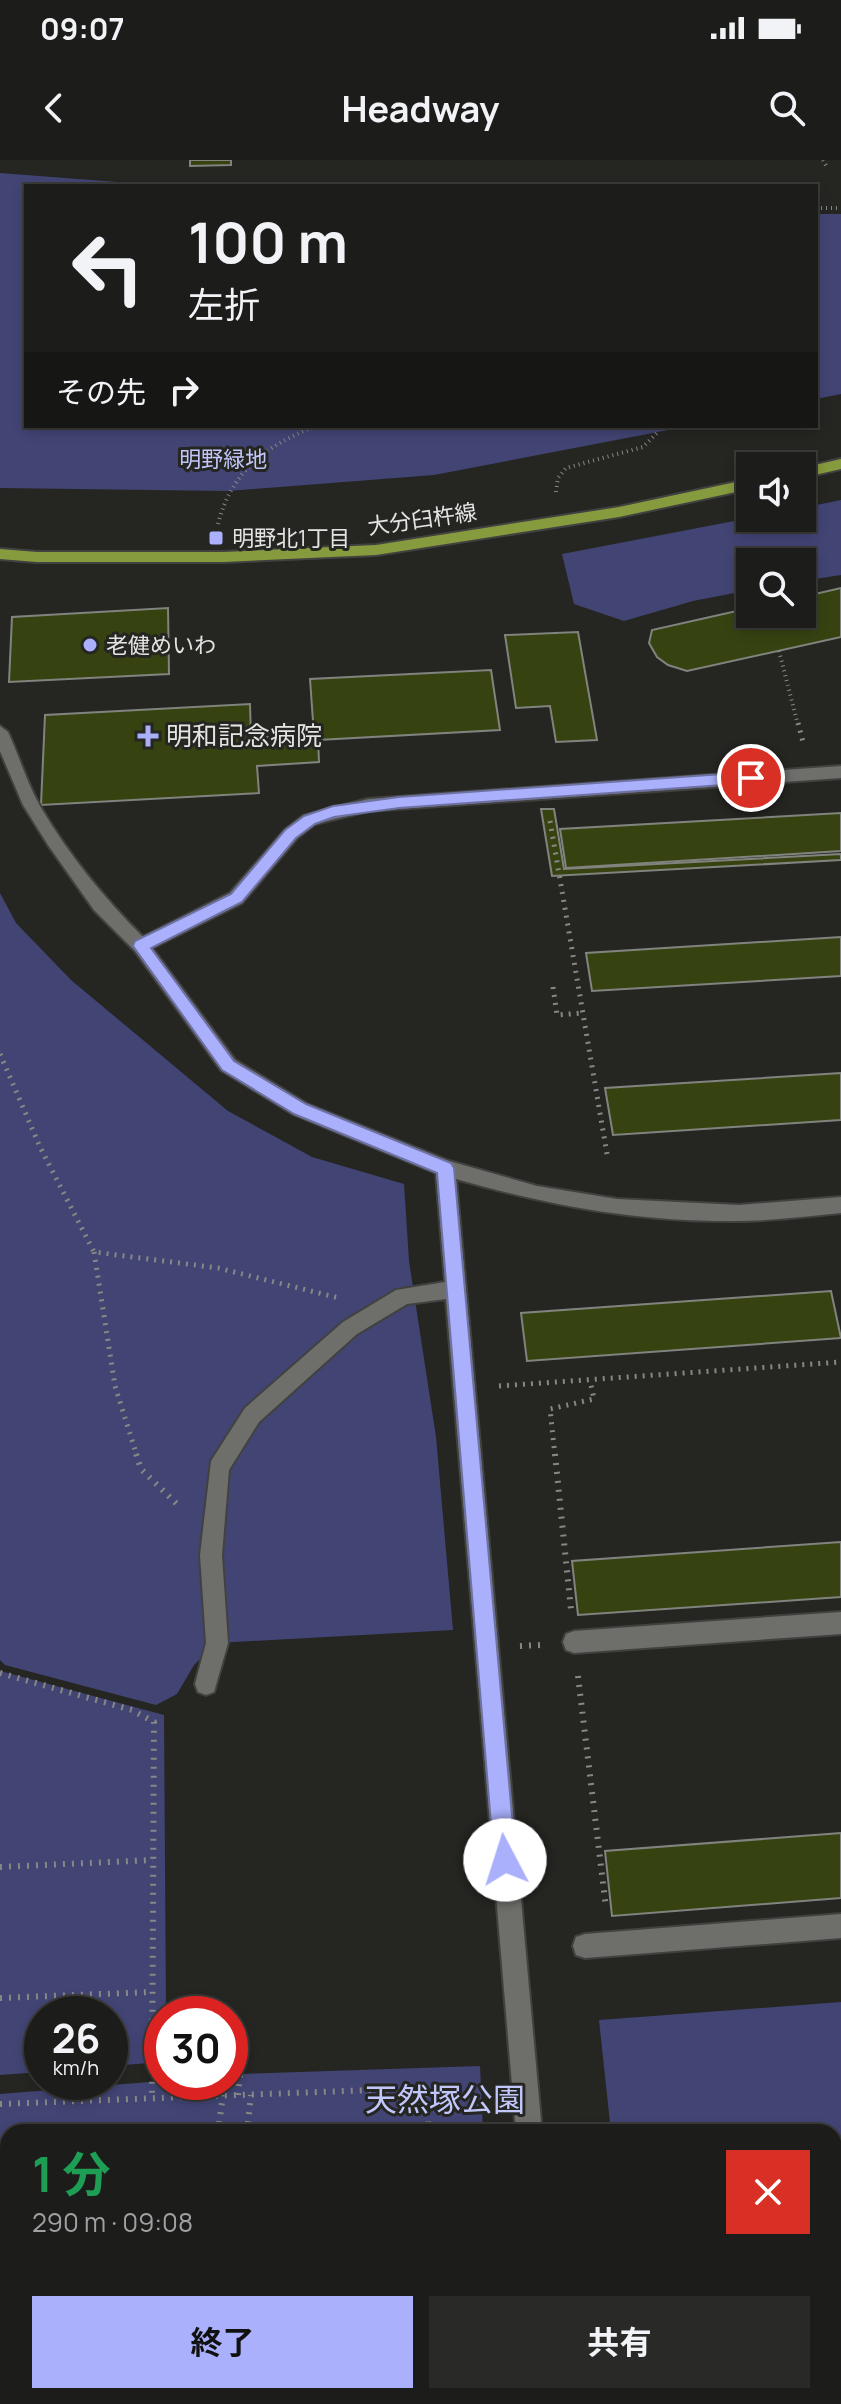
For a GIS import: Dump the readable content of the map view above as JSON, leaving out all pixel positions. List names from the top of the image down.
{
  "streets": {
    "main road": ["大分臼杵線"]
  },
  "parks": ["明野緑地", "天然塚公園"],
  "places": {
    "transit": ["明野北1丁目"],
    "other": ["老健めいわ"],
    "health": ["明和記念病院"]
  },
  "page": {
    "status": "09:07",
    "header": "Headway",
    "turn": ["100 m", "左折"],
    "then": "その先",
    "speed": "26 km/h",
    "limit": "30",
    "heading": ["1 分", "290 m · 09:08"],
    "buttons": ["終了", "共有"]
  }
}
